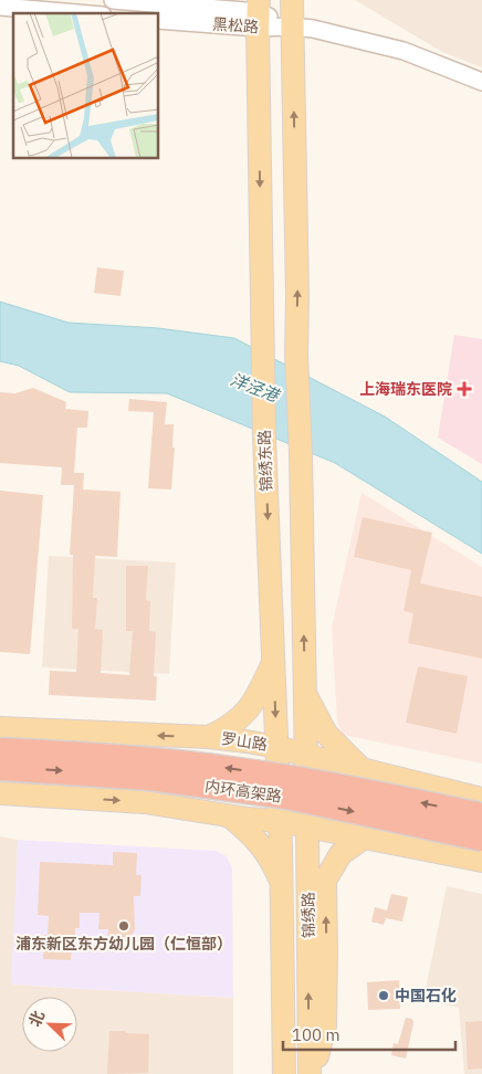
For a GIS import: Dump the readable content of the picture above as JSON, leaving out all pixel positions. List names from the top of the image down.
{
  "streets": {
    "highway": ["内环高架路"],
    "main road": ["锦绣东路", "罗山路", "锦绣路"],
    "street": ["黑松路"]
  },
  "crossings": [
    ["黑松路", "锦绣东路"],
    ["锦绣东路", "罗山路"],
    ["锦绣东路", "锦绣路"],
    ["罗山路", "锦绣路"]
  ],
  "water": ["洋泾港"],
  "places": {
    "health": ["上海瑞东医院"],
    "other": ["浦东新区东方幼儿园（仁恒部）", "中国石化"]
  },
  "scale_bar": "100 m",
  "north": "top left"
}
